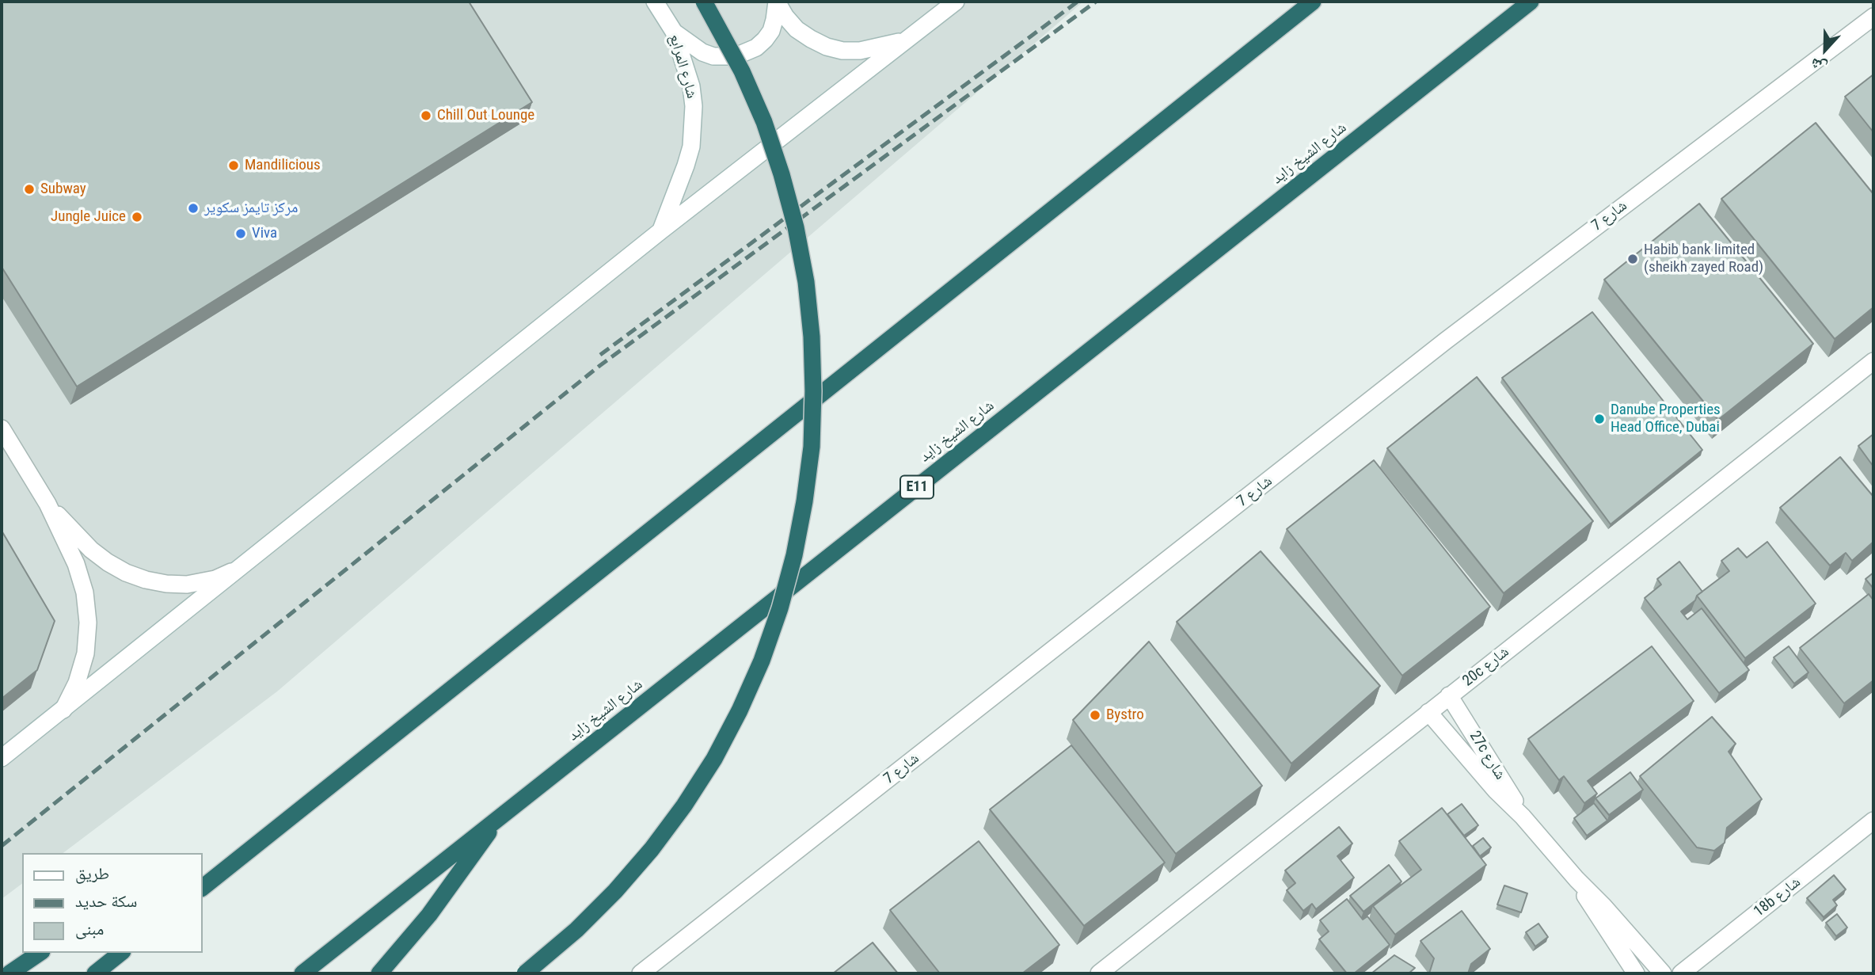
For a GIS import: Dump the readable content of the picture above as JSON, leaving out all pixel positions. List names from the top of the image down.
{
  "streets": {
    "highway": ["شارع الشيخ زايد", "E11"],
    "street": [
      "شارع المرابع",
      "شارع 7",
      "20c شارع",
      "27c شارع",
      "18b شارع"
    ]
  },
  "crossings": [
    ["20c شارع", "27c شارع"]
  ],
  "places": [
    "Chill Out Lounge",
    "Mandilicious",
    "Subway",
    "مركز تايمز سكوير",
    "Jungle Juice",
    "Viva",
    "Habib bank limited (sheikh zayed Road)",
    "Danube Properties Head Office, Dubai",
    "Bystro"
  ],
  "legend": ["طريق", "سكة حديد", "مبنى"],
  "north": "bottom"
}
